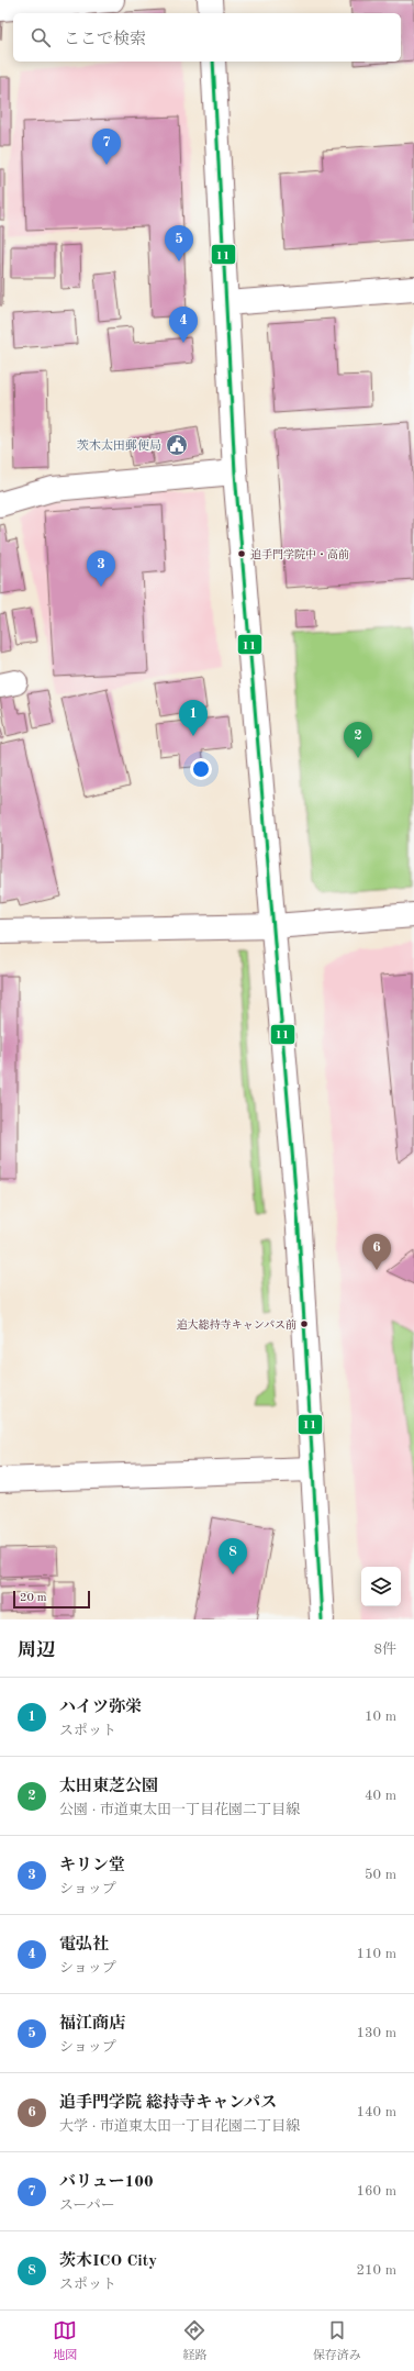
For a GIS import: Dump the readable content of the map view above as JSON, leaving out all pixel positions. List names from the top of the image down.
{
  "places": {
    "public building": ["茨木太田郵便局"],
    "other": ["追手門学院中・高前", "追大総持寺キャンパス前"]
  },
  "lines": ["transit line 11"],
  "scale_bar": "20 m",
  "page": {
    "search": "ここで検索",
    "pins": [
      "7",
      "5",
      "4",
      "3",
      "1",
      "2",
      "6",
      "8"
    ],
    "scale": "20 m",
    "heading": ["周辺", "8件"],
    "list": [
      {
        "mark": "1",
        "name": "ハイツ弥栄",
        "note": "スポット",
        "value": "10 m"
      },
      {
        "mark": "2",
        "name": "太田東芝公園",
        "note": "公園 · 市道東太田一丁目花園二丁目線",
        "value": "40 m"
      },
      {
        "mark": "3",
        "name": "キリン堂",
        "note": "ショップ",
        "value": "50 m"
      },
      {
        "mark": "4",
        "name": "電弘社",
        "note": "ショップ",
        "value": "110 m"
      },
      {
        "mark": "5",
        "name": "福江商店",
        "note": "ショップ",
        "value": "130 m"
      },
      {
        "mark": "6",
        "name": "追手門学院 総持寺キャンパス",
        "note": "大学 · 市道東太田一丁目花園二丁目線",
        "value": "140 m"
      },
      {
        "mark": "7",
        "name": "バリュー100",
        "note": "スーパー",
        "value": "160 m"
      },
      {
        "mark": "8",
        "name": "茨木ICO City",
        "note": "スポット",
        "value": "210 m"
      }
    ],
    "nav": ["地図", "経路", "保存済み"]
  }
}
